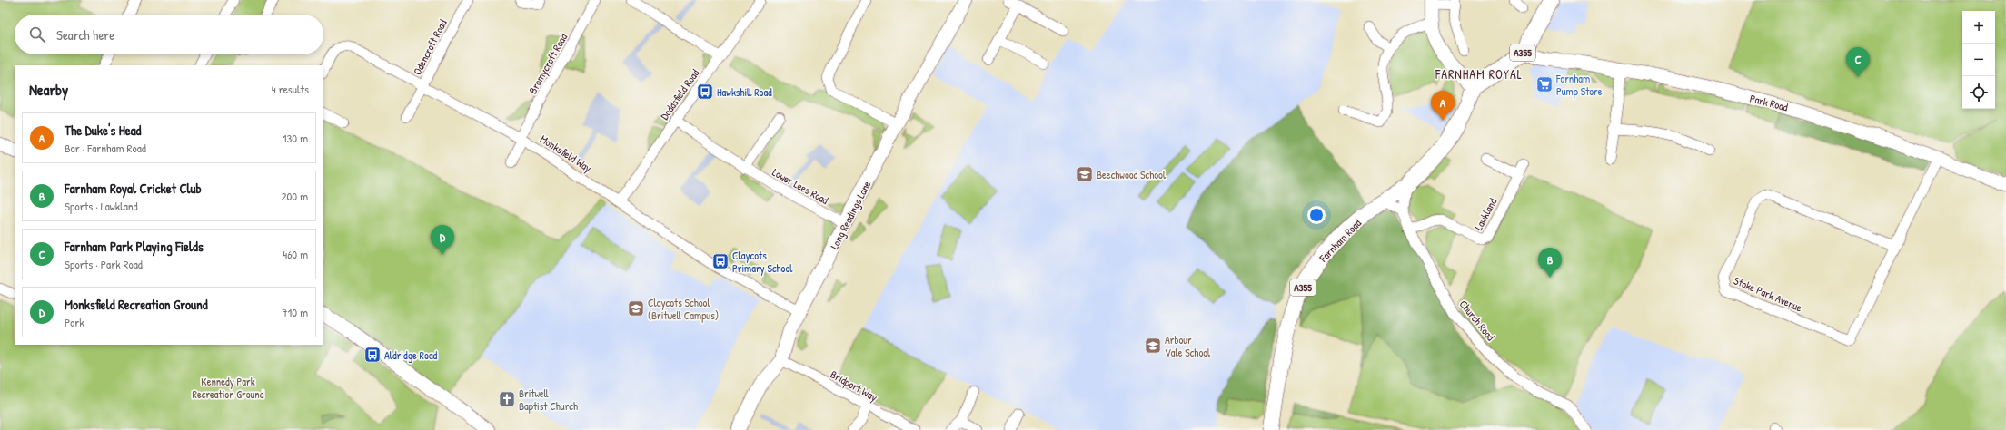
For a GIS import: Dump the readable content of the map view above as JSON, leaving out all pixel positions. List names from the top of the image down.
{
  "streets": {
    "main road": ["A355", "Farnham Road"],
    "street": [
      "Odencroft Road",
      "Bromycroft Road",
      "Doddsfield Road",
      "Park Road",
      "Monksfield Way",
      "Lower Lees Road",
      "Lawkland",
      "Long Readings Lane",
      "Stoke Park Avenue",
      "Church Road",
      "Bridport Way"
    ]
  },
  "crossings": [
    ["Odencroft Road", "Monksfield Way"],
    ["A355", "Park Road"],
    ["A355", "Farnham Road"],
    ["Bromycroft Road", "Monksfield Way"],
    ["Doddsfield Road", "Monksfield Way"],
    ["Doddsfield Road", "Lower Lees Road"],
    ["Park Road", "Stoke Park Avenue"],
    ["Monksfield Way", "Long Readings Lane"],
    ["Lower Lees Road", "Long Readings Lane"],
    ["Lawkland", "Church Road"],
    ["Long Readings Lane", "Bridport Way"],
    ["Farnham Road", "Church Road"]
  ],
  "districts": ["FARNHAM ROYAL"],
  "parks": ["Kennedy Park Recreation Ground"],
  "places": {
    "supermarket": ["Farnham Pump Store"],
    "bus stop": ["Hawkshill Road", "Claycots Primary School", "Aldridge Road"],
    "school or university": ["Beechwood School", "Claycots School (Britwell Campus)", "Arbour Vale School"],
    "church": ["Britwell Baptist Church"]
  },
  "page": {
    "map_buttons": ["+", "−"],
    "search": "Search here",
    "pins": [
      "C",
      "A",
      "D",
      "B"
    ],
    "heading": ["Nearby", "4 results"],
    "list": [
      {
        "mark": "A",
        "name": "The Duke's Head",
        "note": "Bar · Farnham Road",
        "value": "130 m"
      },
      {
        "mark": "B",
        "name": "Farnham Royal Cricket Club",
        "note": "Sports · Lawkland",
        "value": "200 m"
      },
      {
        "mark": "C",
        "name": "Farnham Park Playing Fields",
        "note": "Sports · Park Road",
        "value": "460 m"
      },
      {
        "mark": "D",
        "name": "Monksfield Recreation Ground",
        "note": "Park",
        "value": "710 m"
      }
    ]
  }
}
